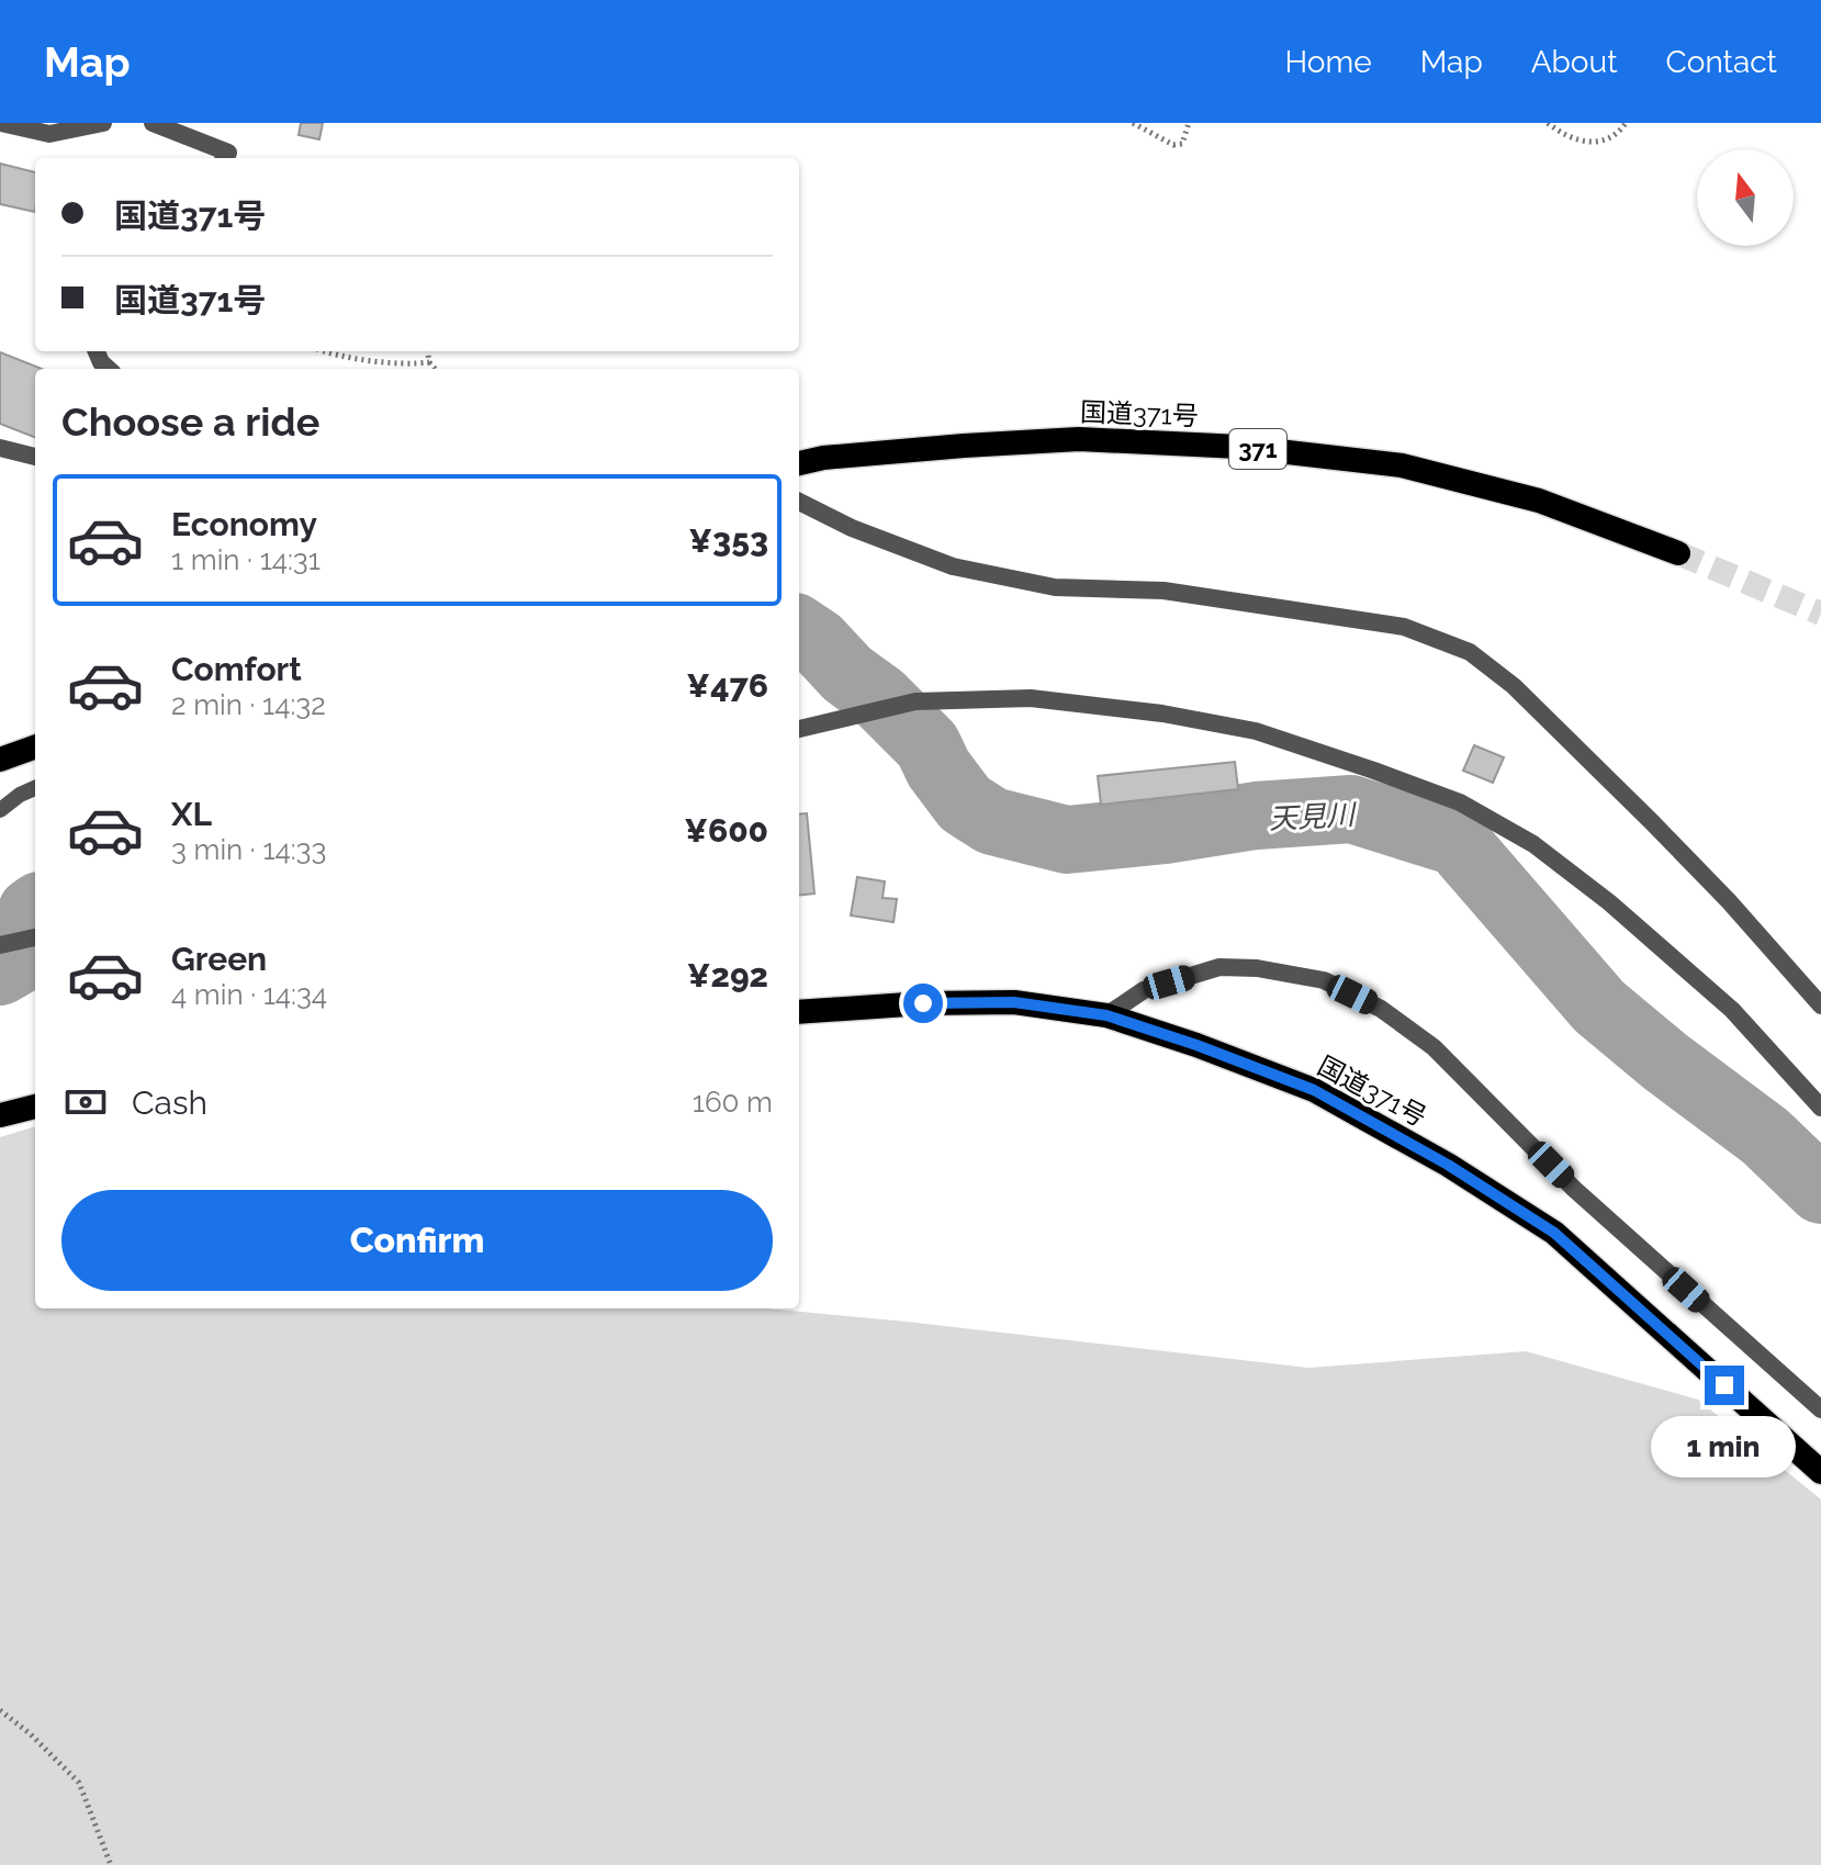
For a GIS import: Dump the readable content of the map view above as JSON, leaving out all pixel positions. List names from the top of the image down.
{
  "streets": {
    "highway": ["国道371号", "371"]
  },
  "water": ["天見川"],
  "north": "top",
  "page": {
    "header": "Map",
    "nav": [
      "Home",
      "Map",
      "About",
      "Contact"
    ],
    "banner": ["国道371号", "国道371号"],
    "heading": "Choose a ride",
    "list": [
      {
        "name": "Economy",
        "note": "1 min · 14:31",
        "value": "¥353"
      },
      {
        "name": "Comfort",
        "note": "2 min · 14:32",
        "value": "¥476"
      },
      {
        "name": "XL",
        "note": "3 min · 14:33",
        "value": "¥600"
      },
      {
        "name": "Green",
        "note": "4 min · 14:34",
        "value": "¥292"
      }
    ],
    "pay": ["Cash", "160 m"],
    "buttons": "Confirm",
    "bubble": "1 min"
  }
}
